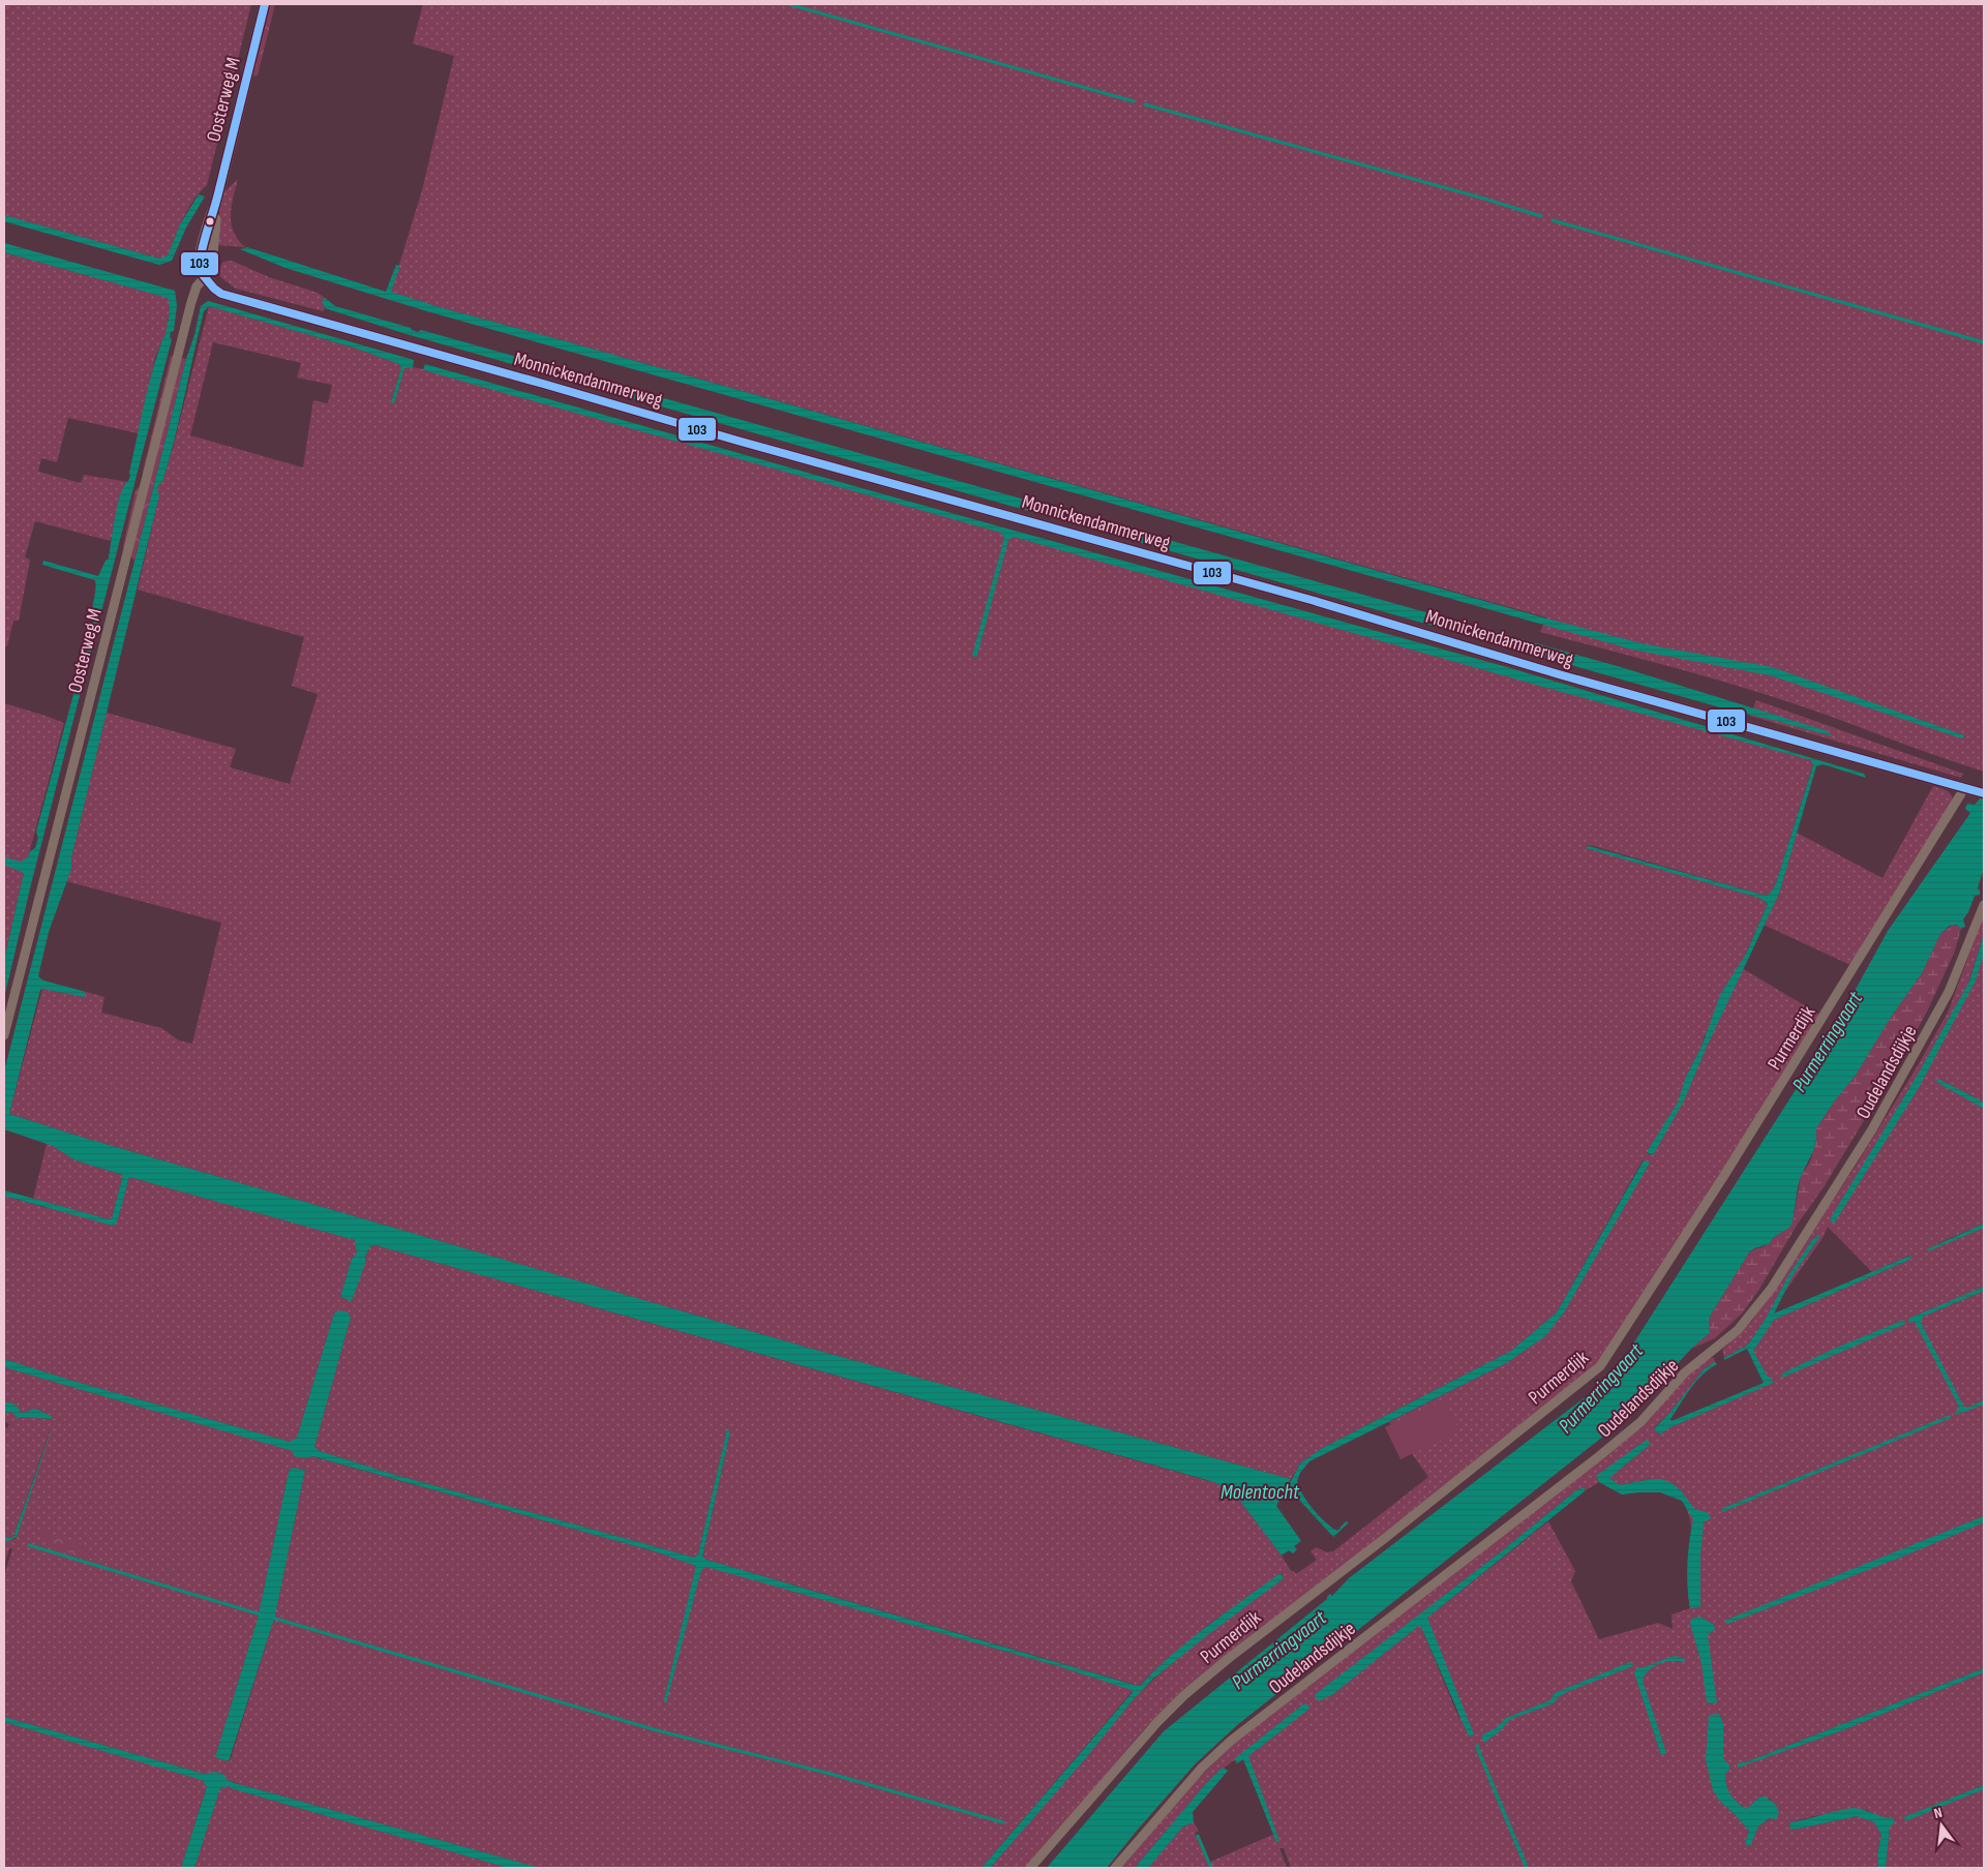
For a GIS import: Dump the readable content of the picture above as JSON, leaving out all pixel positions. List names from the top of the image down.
{
  "streets": {
    "street": [
      "Oosterweg M",
      "Monnickendammerweg",
      "Purmerdijk",
      "Oudelandsdijkje"
    ]
  },
  "crossings": [
    ["Oosterweg M", "Monnickendammerweg"],
    ["Monnickendammerweg", "Purmerdijk"]
  ],
  "water": ["Purmerringvaart", "Molentocht"],
  "lines": ["transit line 103"],
  "north": "top"
}
